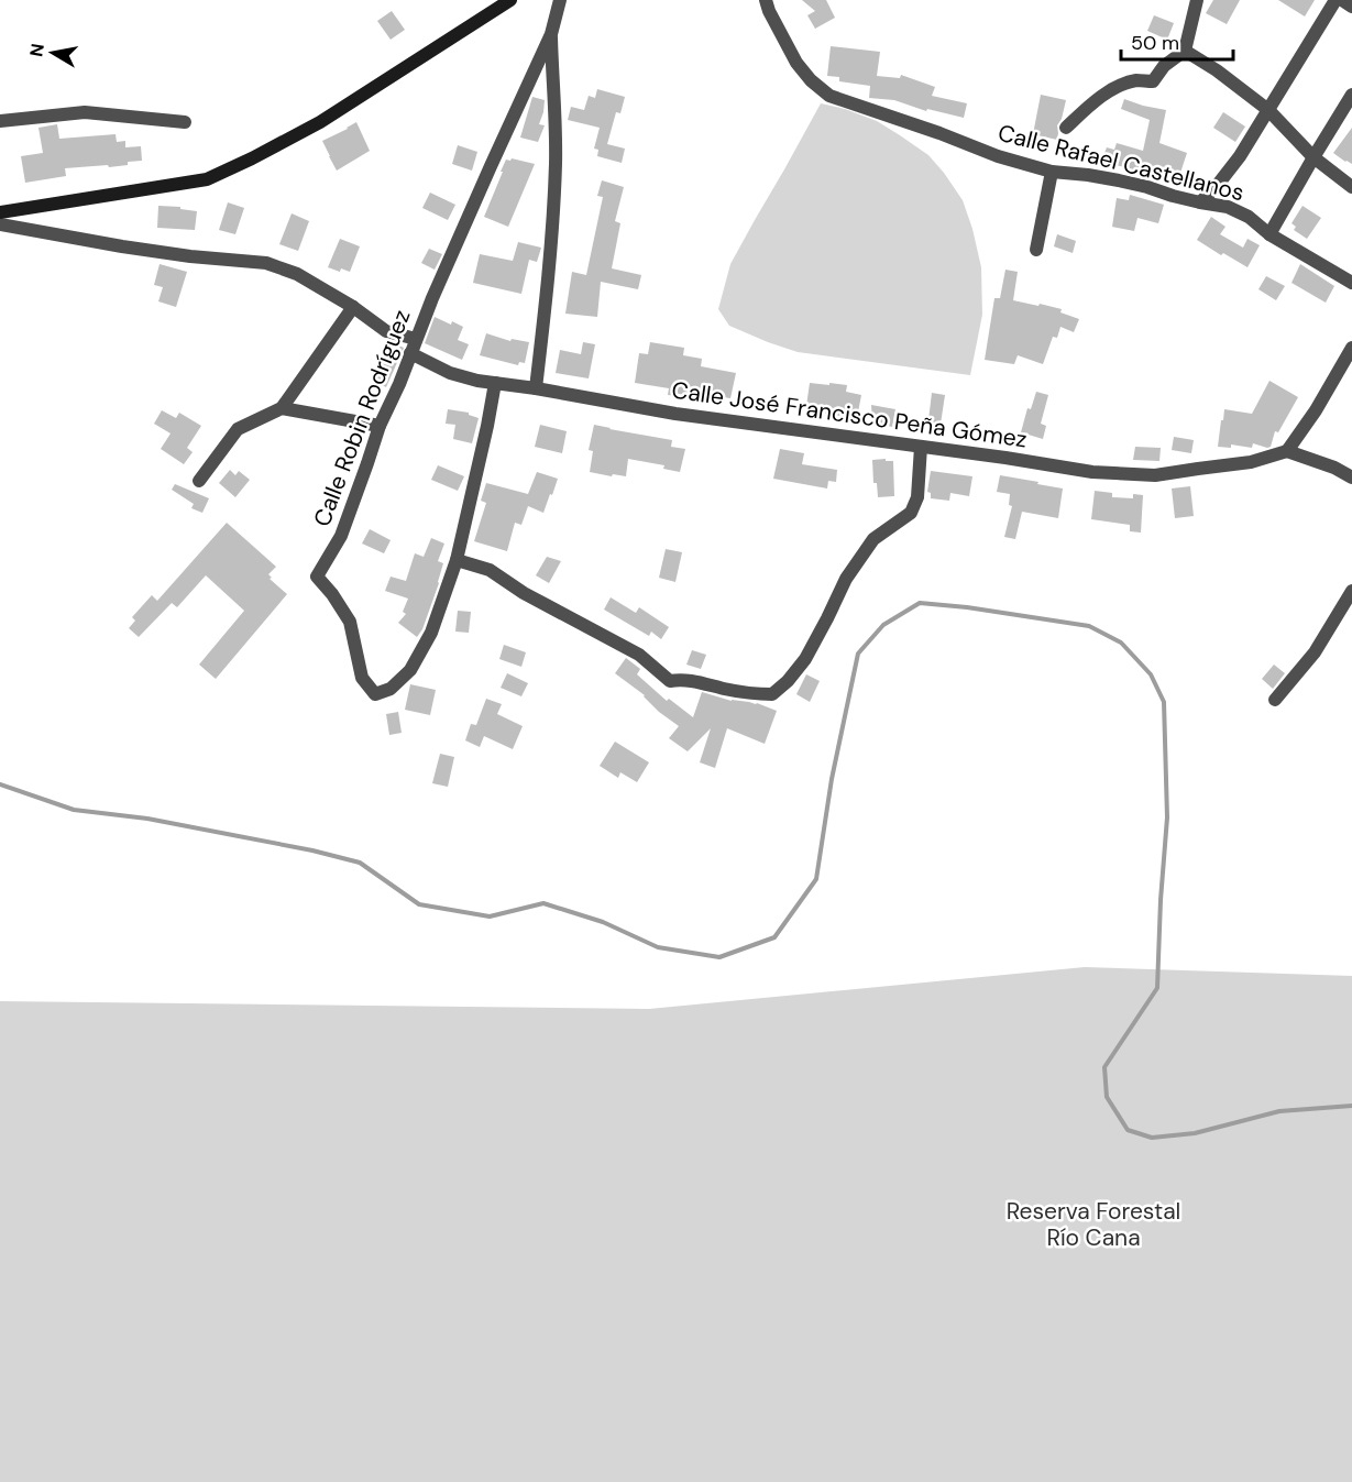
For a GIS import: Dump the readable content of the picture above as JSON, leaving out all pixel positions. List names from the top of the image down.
{
  "streets": {
    "street": ["Calle Rafael Castellanos", "Calle José Francisco Peña Gómez", "Calle Robin Rodríguez"]
  },
  "crossings": [
    ["Calle José Francisco Peña Gómez", "Calle Robin Rodríguez"]
  ],
  "parks": ["Reserva Forestal Río Cana"],
  "scale_bar": "50 m",
  "north": "left"
}
